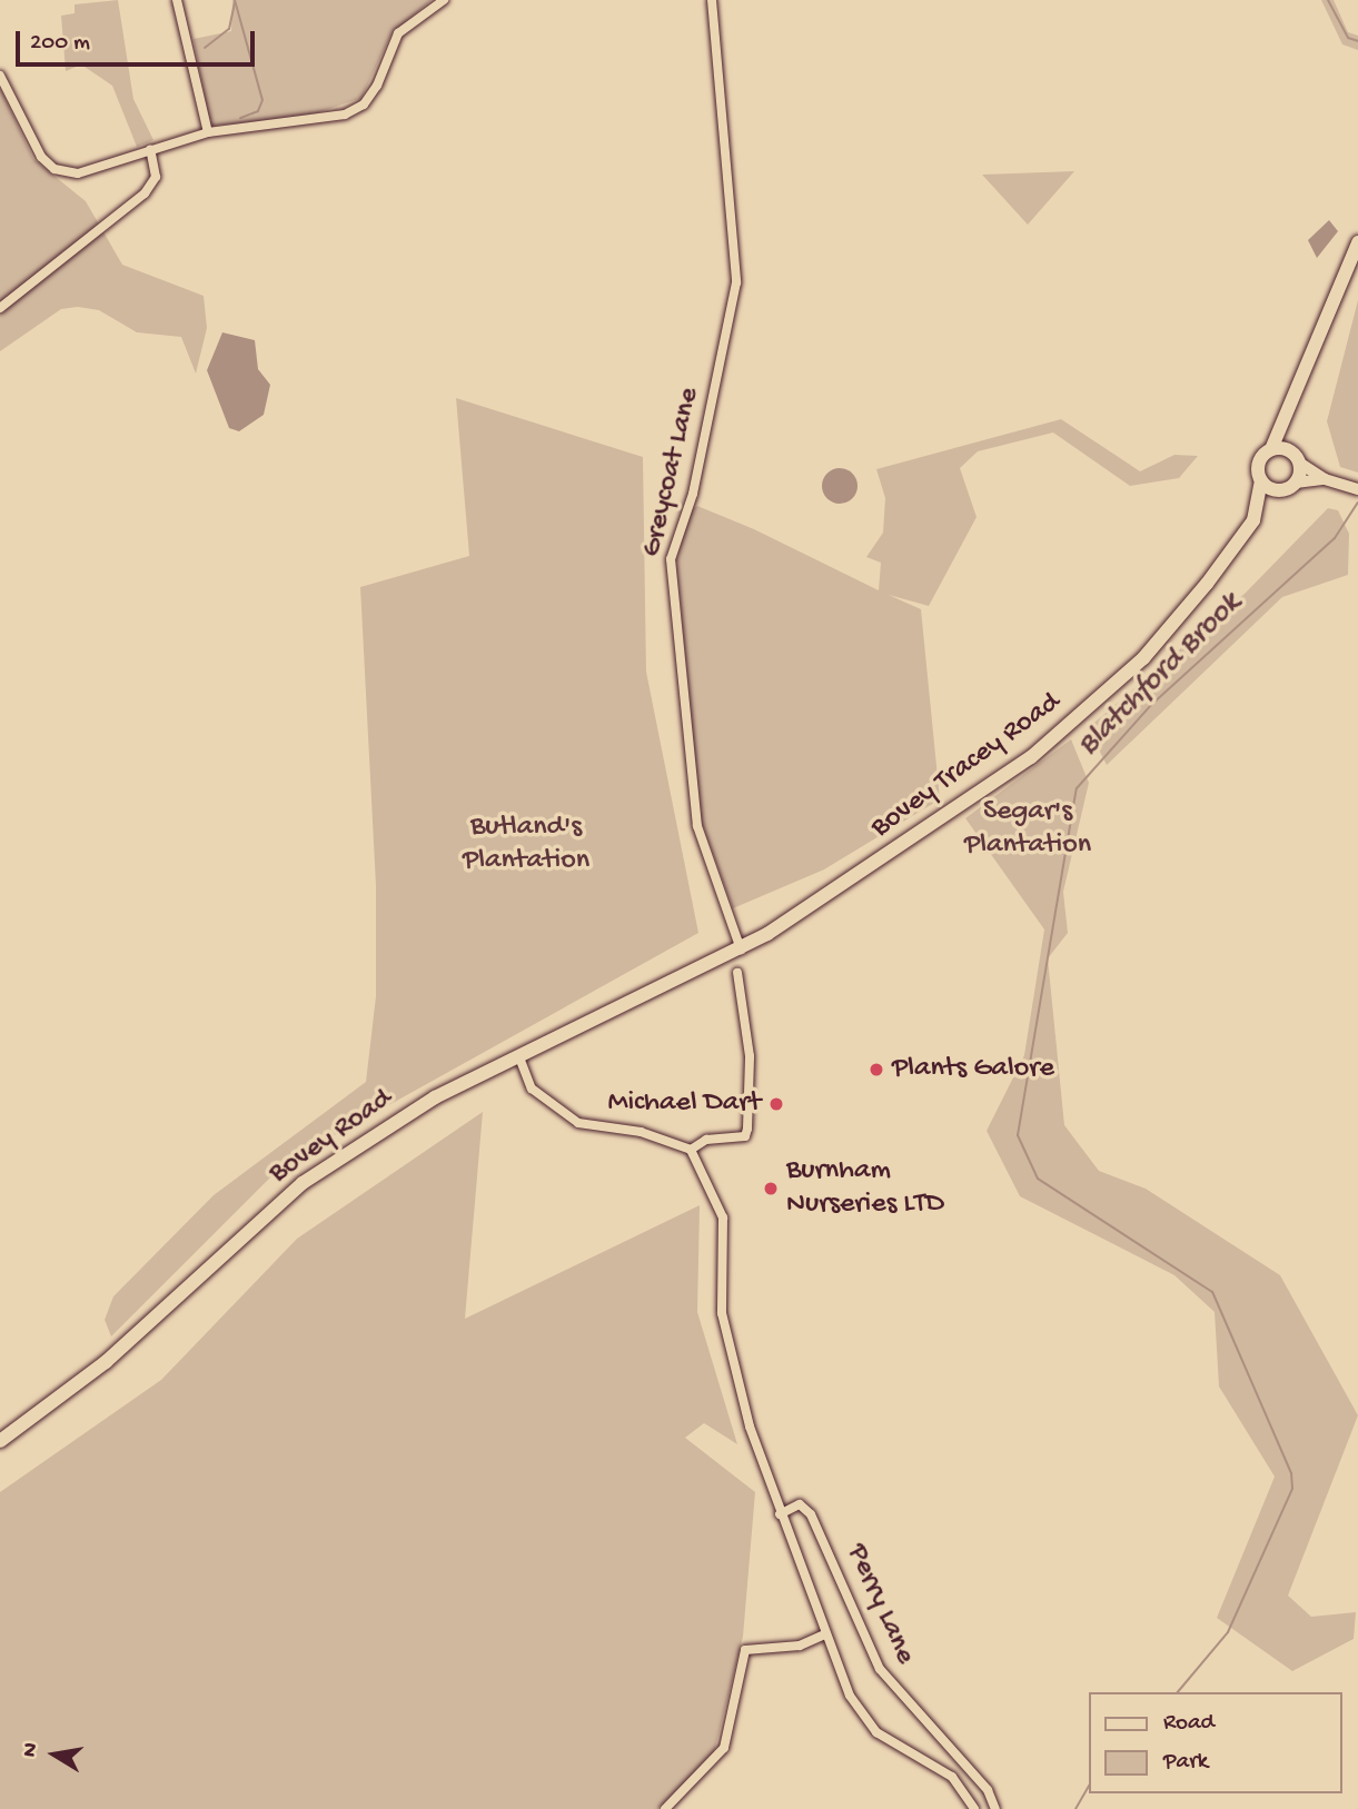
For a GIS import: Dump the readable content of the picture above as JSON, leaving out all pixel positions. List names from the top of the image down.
{
  "streets": {
    "main road": ["Bovey Tracey Road", "Bovey Road"],
    "street": ["Greycoat Lane", "Perry Lane"]
  },
  "crossings": [
    ["Greycoat Lane", "Bovey Tracey Road"],
    ["Greycoat Lane", "Bovey Road"],
    ["Bovey Tracey Road", "Bovey Road"]
  ],
  "water": ["Blatchford Brook"],
  "parks": ["Segar's Plantation", "Butland's Plantation"],
  "places": ["Plants Galore", "Michael Dart", "Burnham Nurseries LTD"],
  "legend": ["Road", "Park"],
  "scale_bar": "200 m",
  "north": "left"
}
